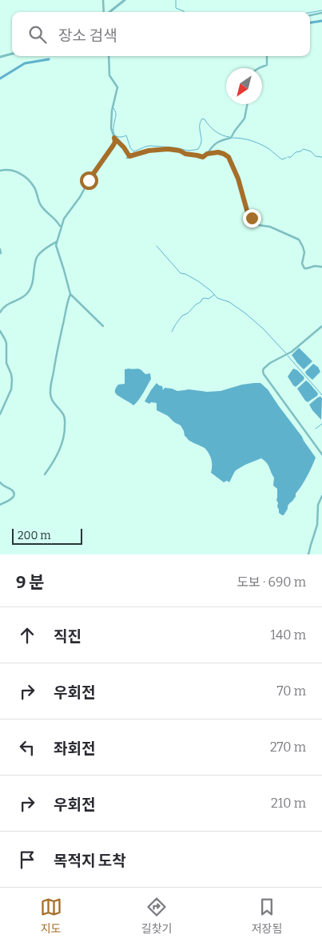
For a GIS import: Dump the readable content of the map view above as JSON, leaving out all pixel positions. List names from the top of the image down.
{
  "scale_bar": "200 m",
  "north": "bottom left",
  "page": {
    "search": "장소 검색",
    "scale": "200 m",
    "heading": ["9 분", "도보 · 690 m"],
    "list": [
      ["직진", "140 m"],
      ["우회전", "70 m"],
      ["좌회전", "270 m"],
      ["우회전", "210 m"],
      "목적지 도착"
    ],
    "nav": ["지도", "길찾기", "저장됨"]
  }
}
